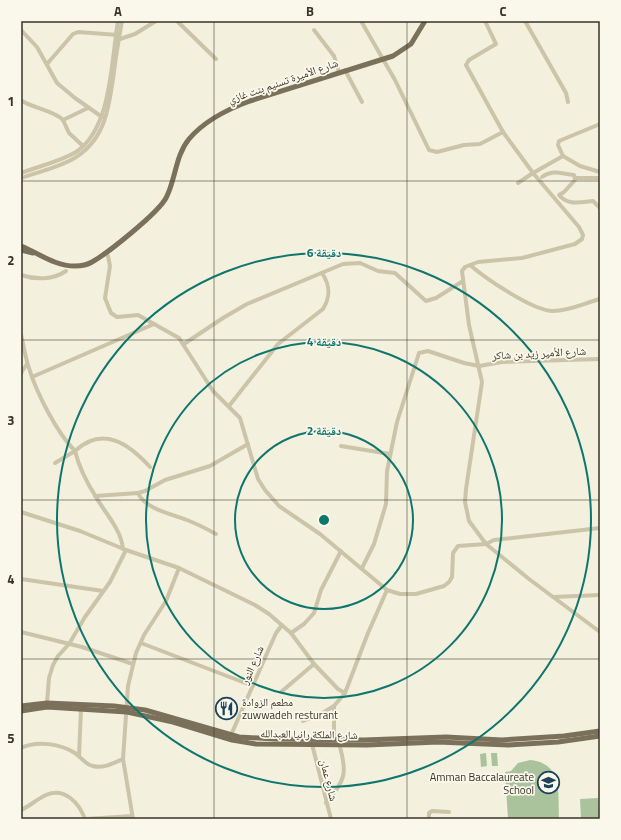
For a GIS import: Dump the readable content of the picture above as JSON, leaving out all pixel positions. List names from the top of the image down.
{
  "streets": {
    "main road": ["شارع الأميرة تسنيم بنت غازي", "شارع الملكة رانيا العبدالله"],
    "street": ["شارع الأمير زيد بن شاكر", "شارع النور", "شارع عمان"]
  },
  "crossings": [
    ["شارع النور", "شارع الملكة رانيا العبدالله"],
    ["شارع الملكة رانيا العبدالله", "شارع عمان"]
  ],
  "places": {
    "restaurant": ["مطعم الزوادة zuwwadeh resturant"],
    "school or university": ["Amman Baccalaureate School"]
  },
  "grid": {
    "columns": ["A", "B", "C"],
    "rows": [
      "1",
      "2",
      "3",
      "4",
      "5"
    ]
  },
  "rings": ["6 دقيقة", "4 دقيقة", "2 دقيقة"]
}
